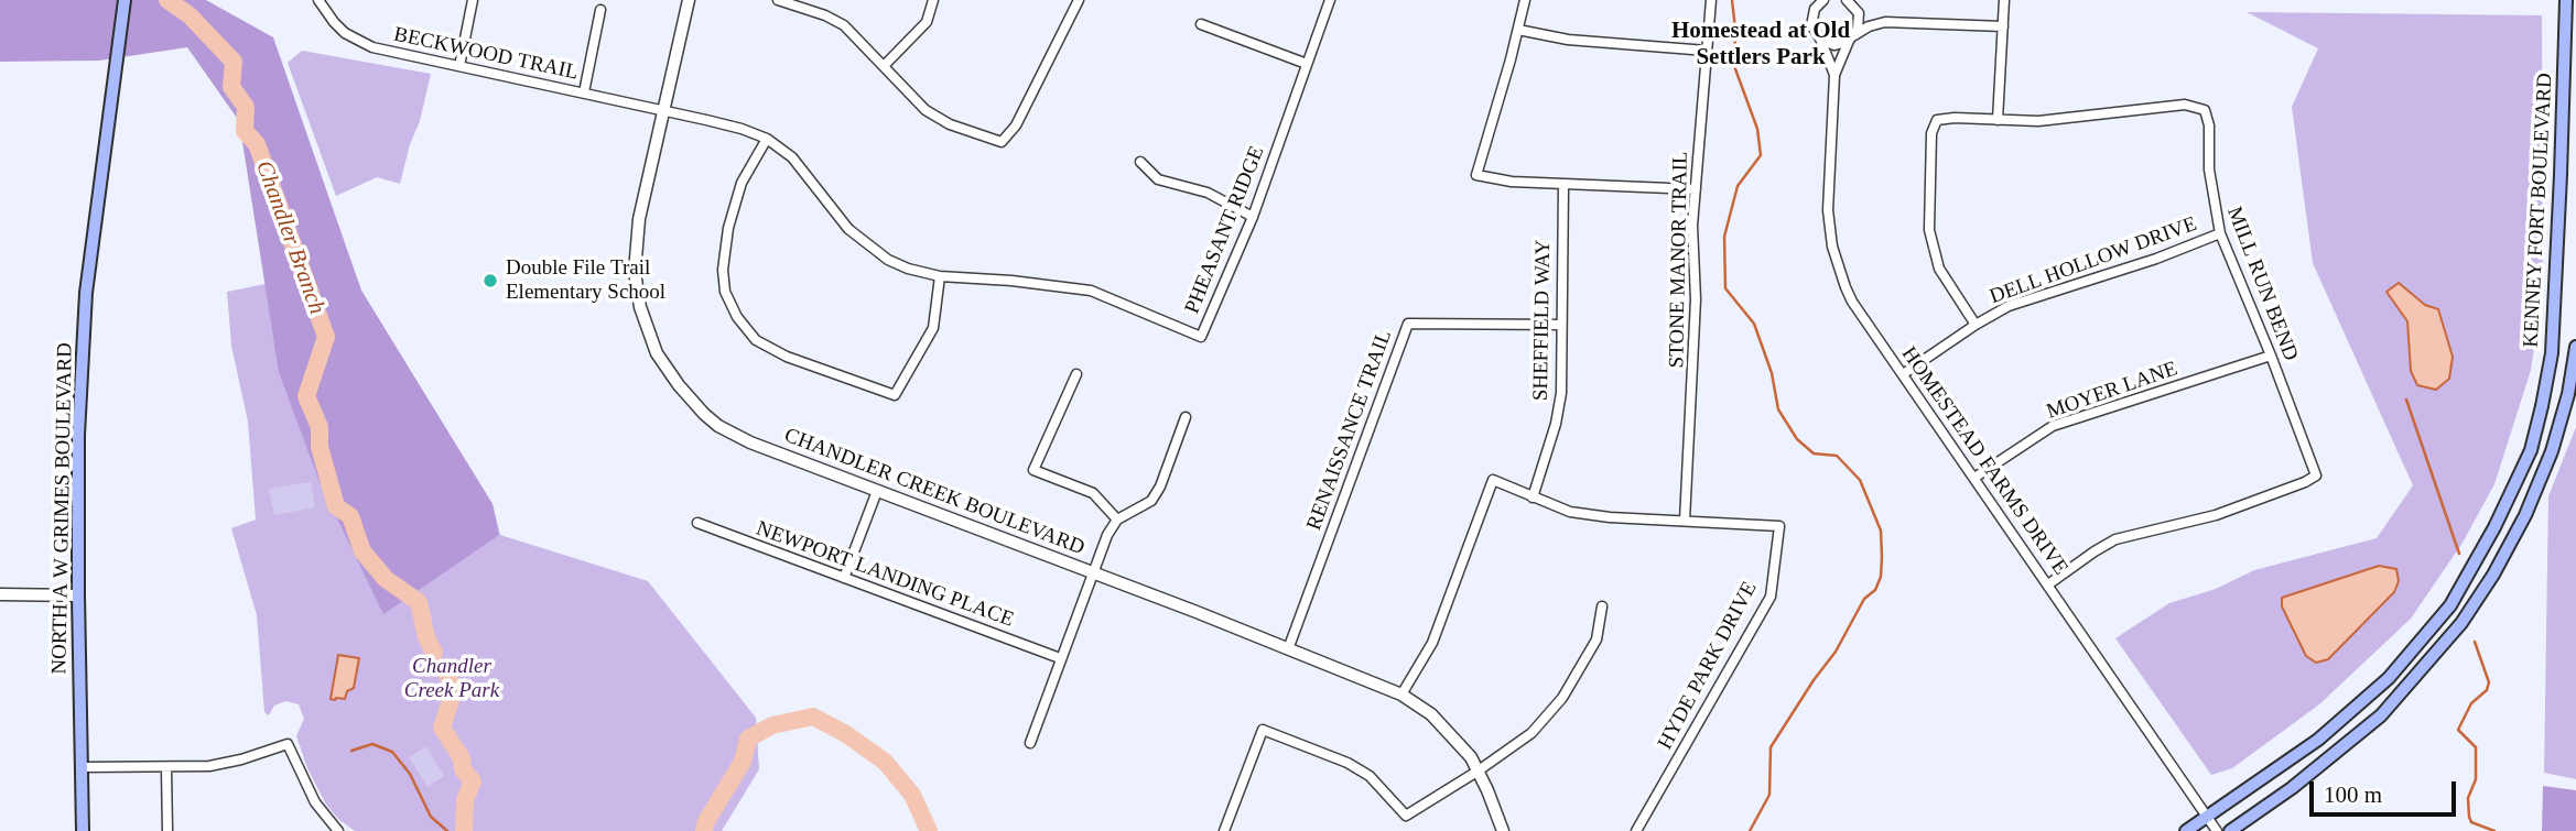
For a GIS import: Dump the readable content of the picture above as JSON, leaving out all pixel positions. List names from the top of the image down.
{
  "streets": {
    "main road": ["KENNEY FORT BOULEVARD", "NORTH A W GRIMES BOULEVARD"],
    "street": [
      "BECKWOOD TRAIL",
      "PHEASANT RIDGE",
      "STONE MANOR TRAIL",
      "DELL HOLLOW DRIVE",
      "MILL RUN BEND",
      "SHEFFIELD WAY",
      "MOYER LANE",
      "RENAISSANCE TRAIL",
      "HOMESTEAD FARMS DRIVE",
      "CHANDLER CREEK BOULEVARD",
      "NEWPORT LANDING PLACE",
      "HYDE PARK DRIVE"
    ]
  },
  "crossings": [
    ["BECKWOOD TRAIL", "PHEASANT RIDGE"],
    ["BECKWOOD TRAIL", "CHANDLER CREEK BOULEVARD"],
    ["KENNEY FORT BOULEVARD", "HOMESTEAD FARMS DRIVE"],
    ["PHEASANT RIDGE", "CHANDLER CREEK BOULEVARD"],
    ["STONE MANOR TRAIL", "HYDE PARK DRIVE"],
    ["DELL HOLLOW DRIVE", "MILL RUN BEND"],
    ["DELL HOLLOW DRIVE", "HOMESTEAD FARMS DRIVE"],
    ["MILL RUN BEND", "MOYER LANE"],
    ["MILL RUN BEND", "HOMESTEAD FARMS DRIVE"],
    ["SHEFFIELD WAY", "RENAISSANCE TRAIL"],
    ["SHEFFIELD WAY", "HYDE PARK DRIVE"],
    ["MOYER LANE", "HOMESTEAD FARMS DRIVE"],
    ["RENAISSANCE TRAIL", "CHANDLER CREEK BOULEVARD"],
    ["CHANDLER CREEK BOULEVARD", "HYDE PARK DRIVE"]
  ],
  "districts": ["Homestead at Old Settlers Park"],
  "water": ["Chandler Branch"],
  "parks": ["Chandler Creek Park"],
  "places": ["Double File Trail Elementary School"],
  "scale_bar": "100 m"
}
